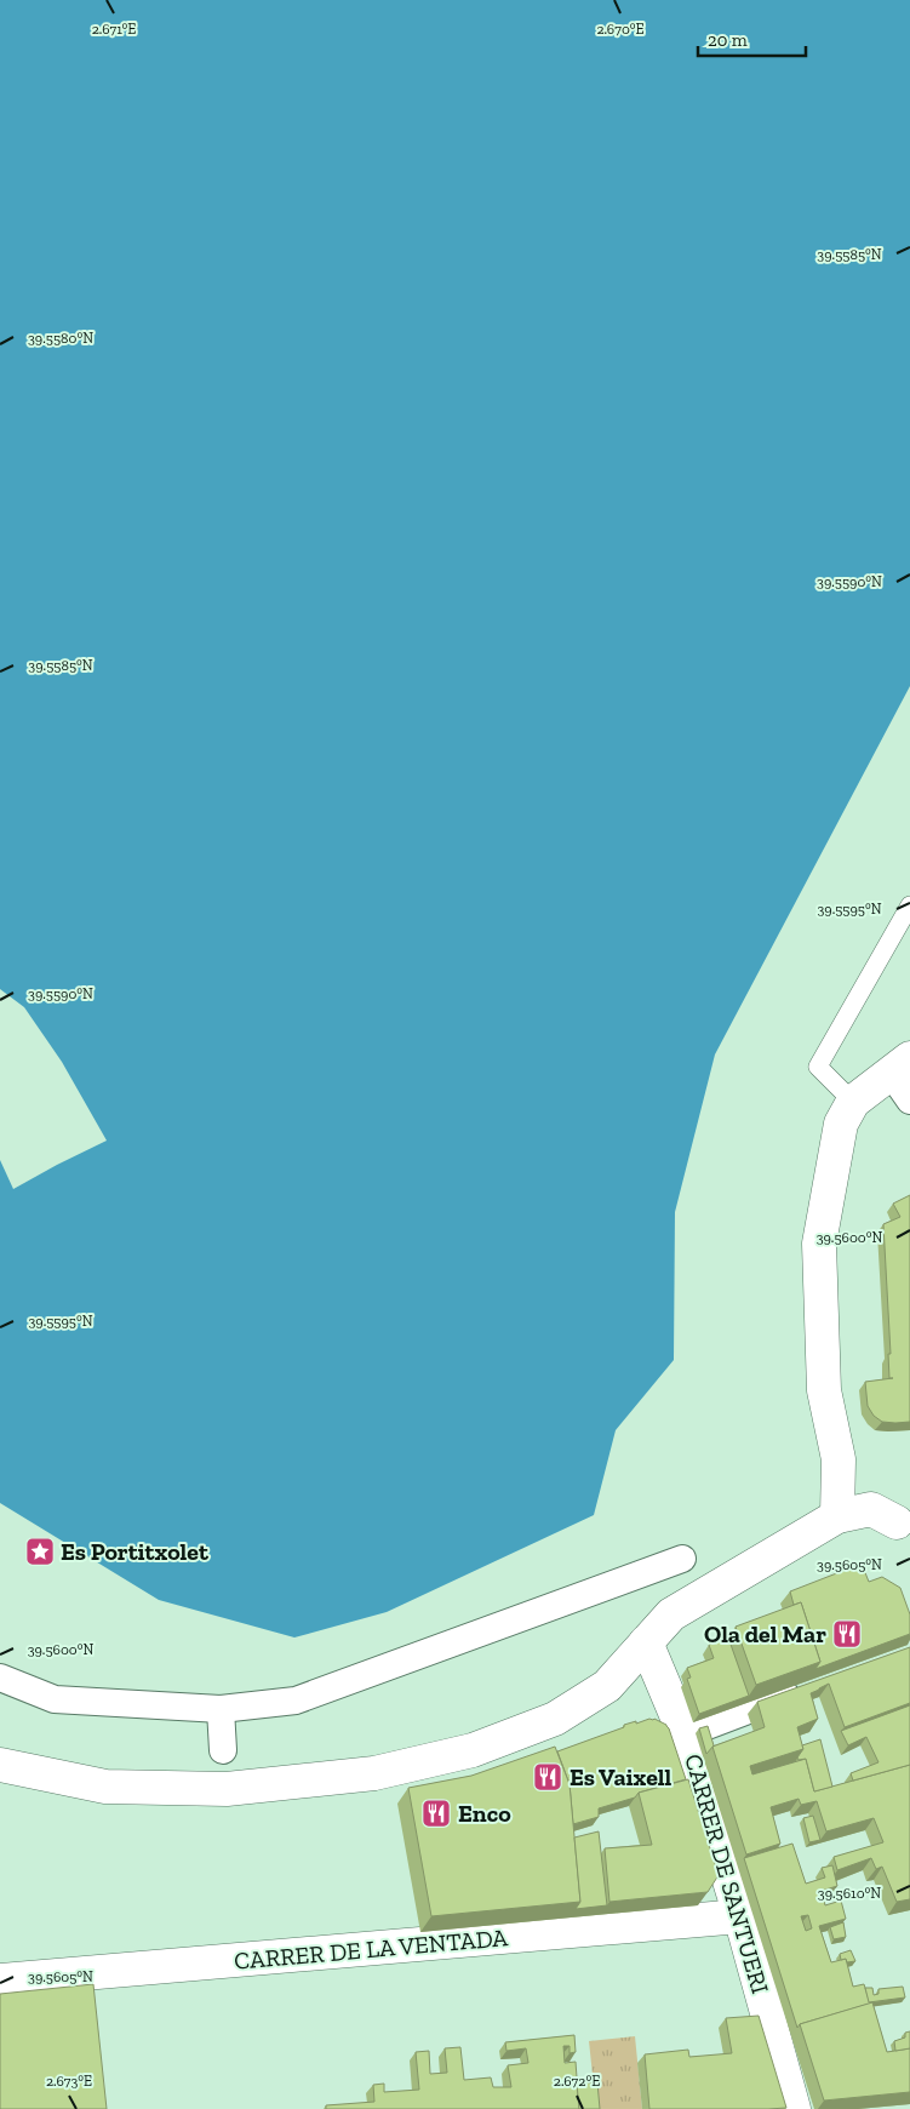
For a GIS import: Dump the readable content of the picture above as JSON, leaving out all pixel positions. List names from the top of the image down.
{
  "streets": {
    "street": ["CARRER DE SANTUERI", "CARRER DE LA VENTADA"]
  },
  "crossings": [
    ["CARRER DE SANTUERI", "CARRER DE LA VENTADA"]
  ],
  "places": {
    "place": ["Es Portitxolet"],
    "restaurant": ["Ola del Mar", "Es Vaixell", "Enco"]
  },
  "scale_bar": "20 m",
  "coordinates": [
    "2.671°E",
    "2.670°E",
    "39.5585°N",
    "39.5580°N",
    "39.5590°N",
    "39.5595°N",
    "39.5600°N",
    "39.5605°N",
    "39.5610°N",
    "2.673°E",
    "2.672°E"
  ]
}
